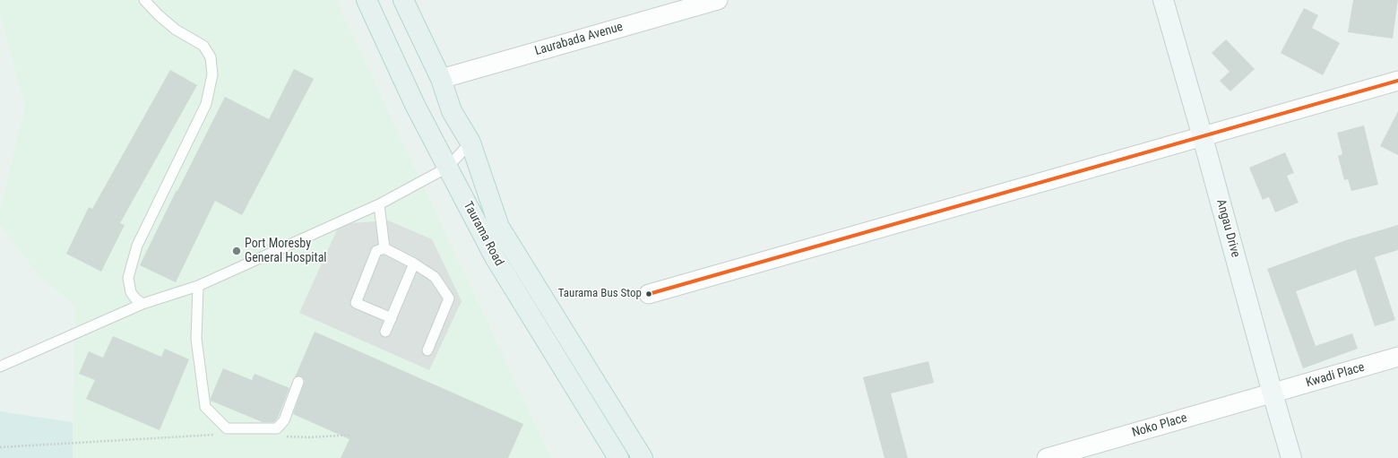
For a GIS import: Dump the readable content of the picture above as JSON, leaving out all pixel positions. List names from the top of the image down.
{
  "streets": {
    "main road": ["Taurama Road"],
    "street": [
      "Laurabada Avenue",
      "Angau Drive",
      "Kwadi Place",
      "Noko Place"
    ]
  },
  "crossings": [
    ["Laurabada Avenue", "Taurama Road"],
    ["Angau Drive", "Kwadi Place"],
    ["Angau Drive", "Noko Place"],
    ["Kwadi Place", "Noko Place"]
  ],
  "places": ["Port Moresby General Hospital", "Taurama Bus Stop"]
}
